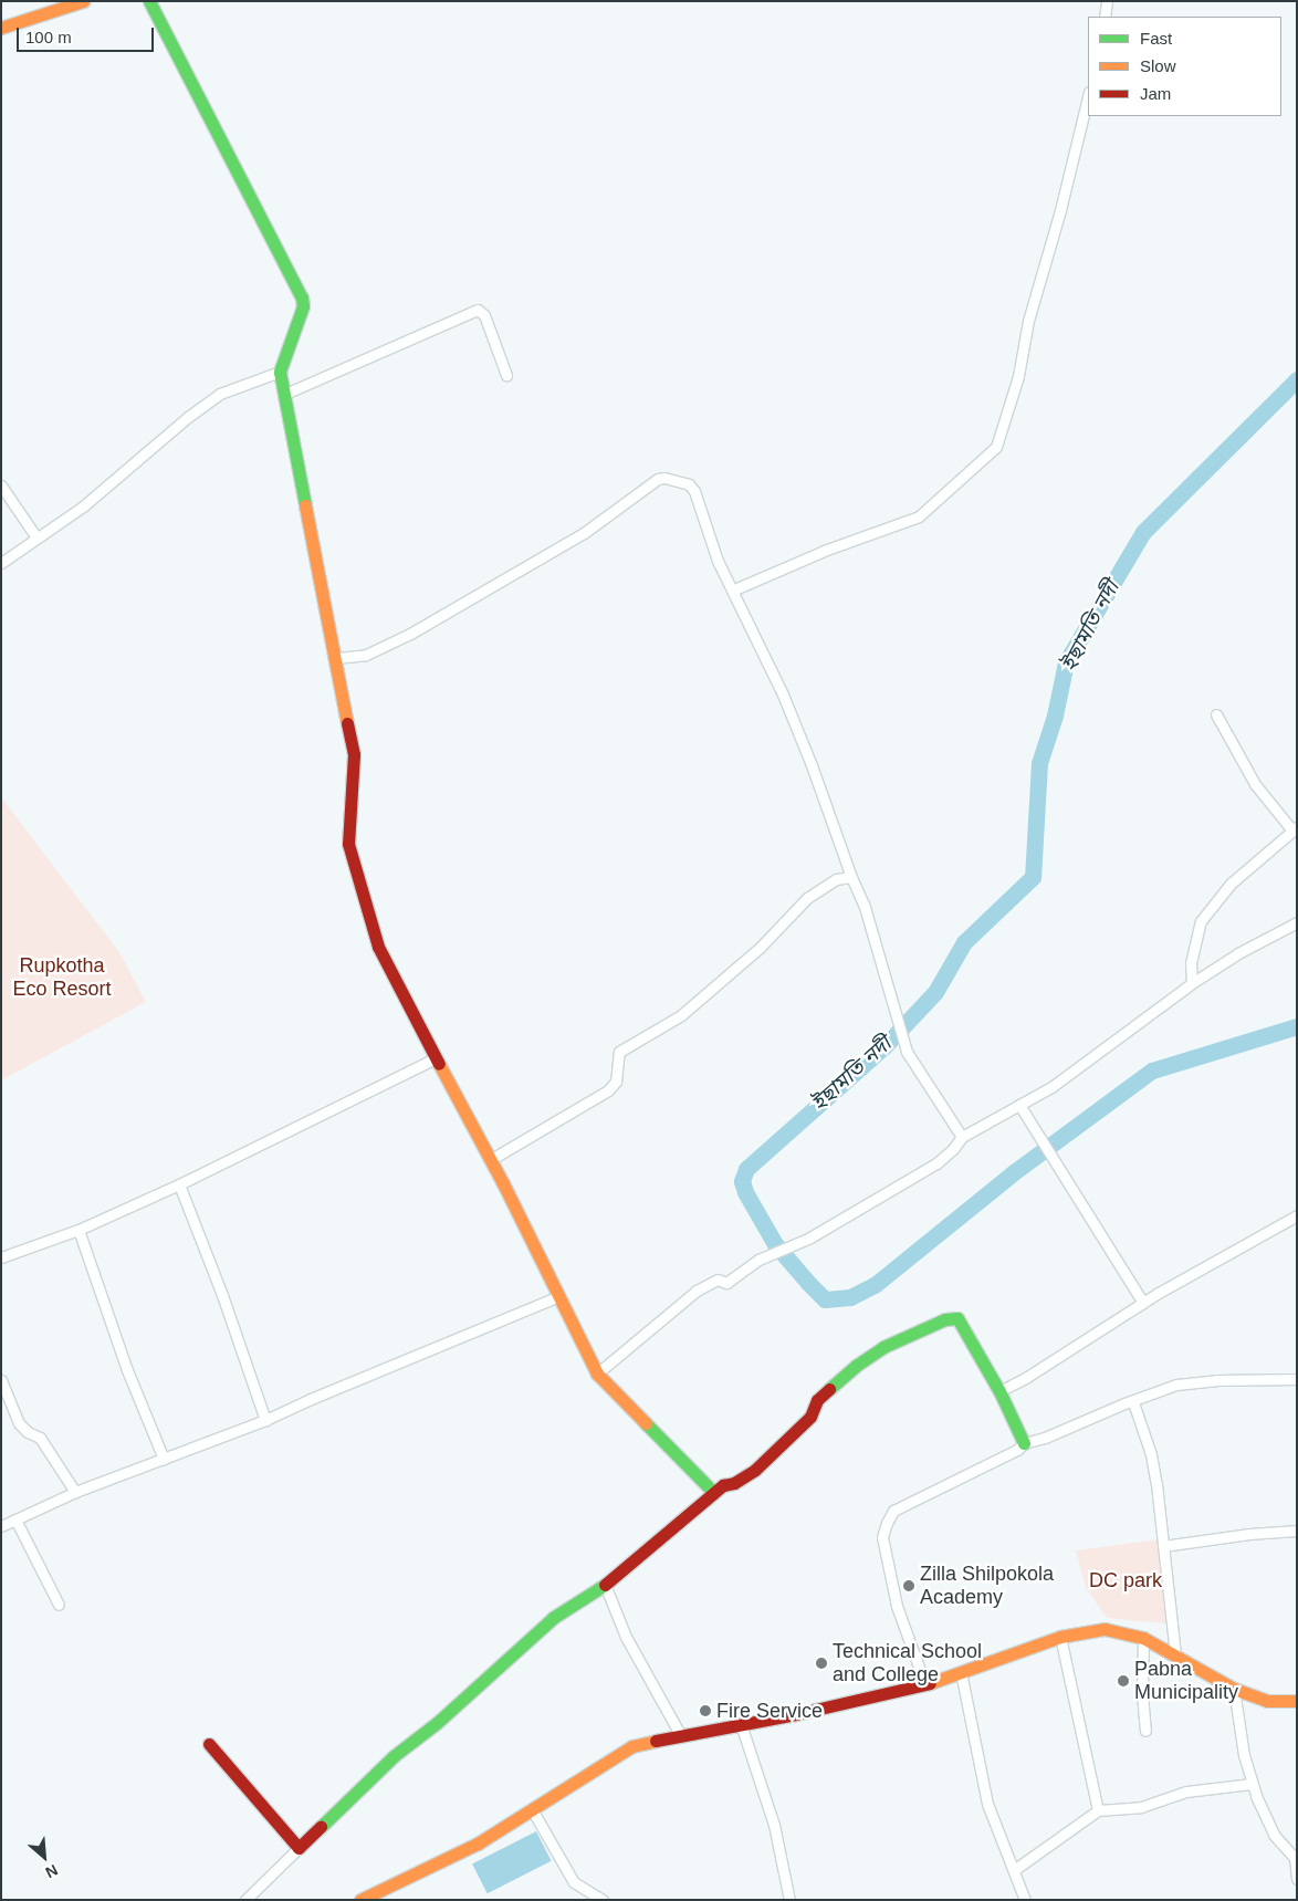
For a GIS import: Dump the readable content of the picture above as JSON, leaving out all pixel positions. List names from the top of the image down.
{
  "water": ["ইছামতি নদী"],
  "parks": ["Rupkotha Eco Resort", "DC park"],
  "places": [
    "Zilla Shilpokola Academy",
    "Technical School and College",
    "Pabna Municipality",
    "Fire Service"
  ],
  "legend": ["Fast", "Slow", "Jam"],
  "scale_bar": "100 m",
  "north": "bottom right"
}
